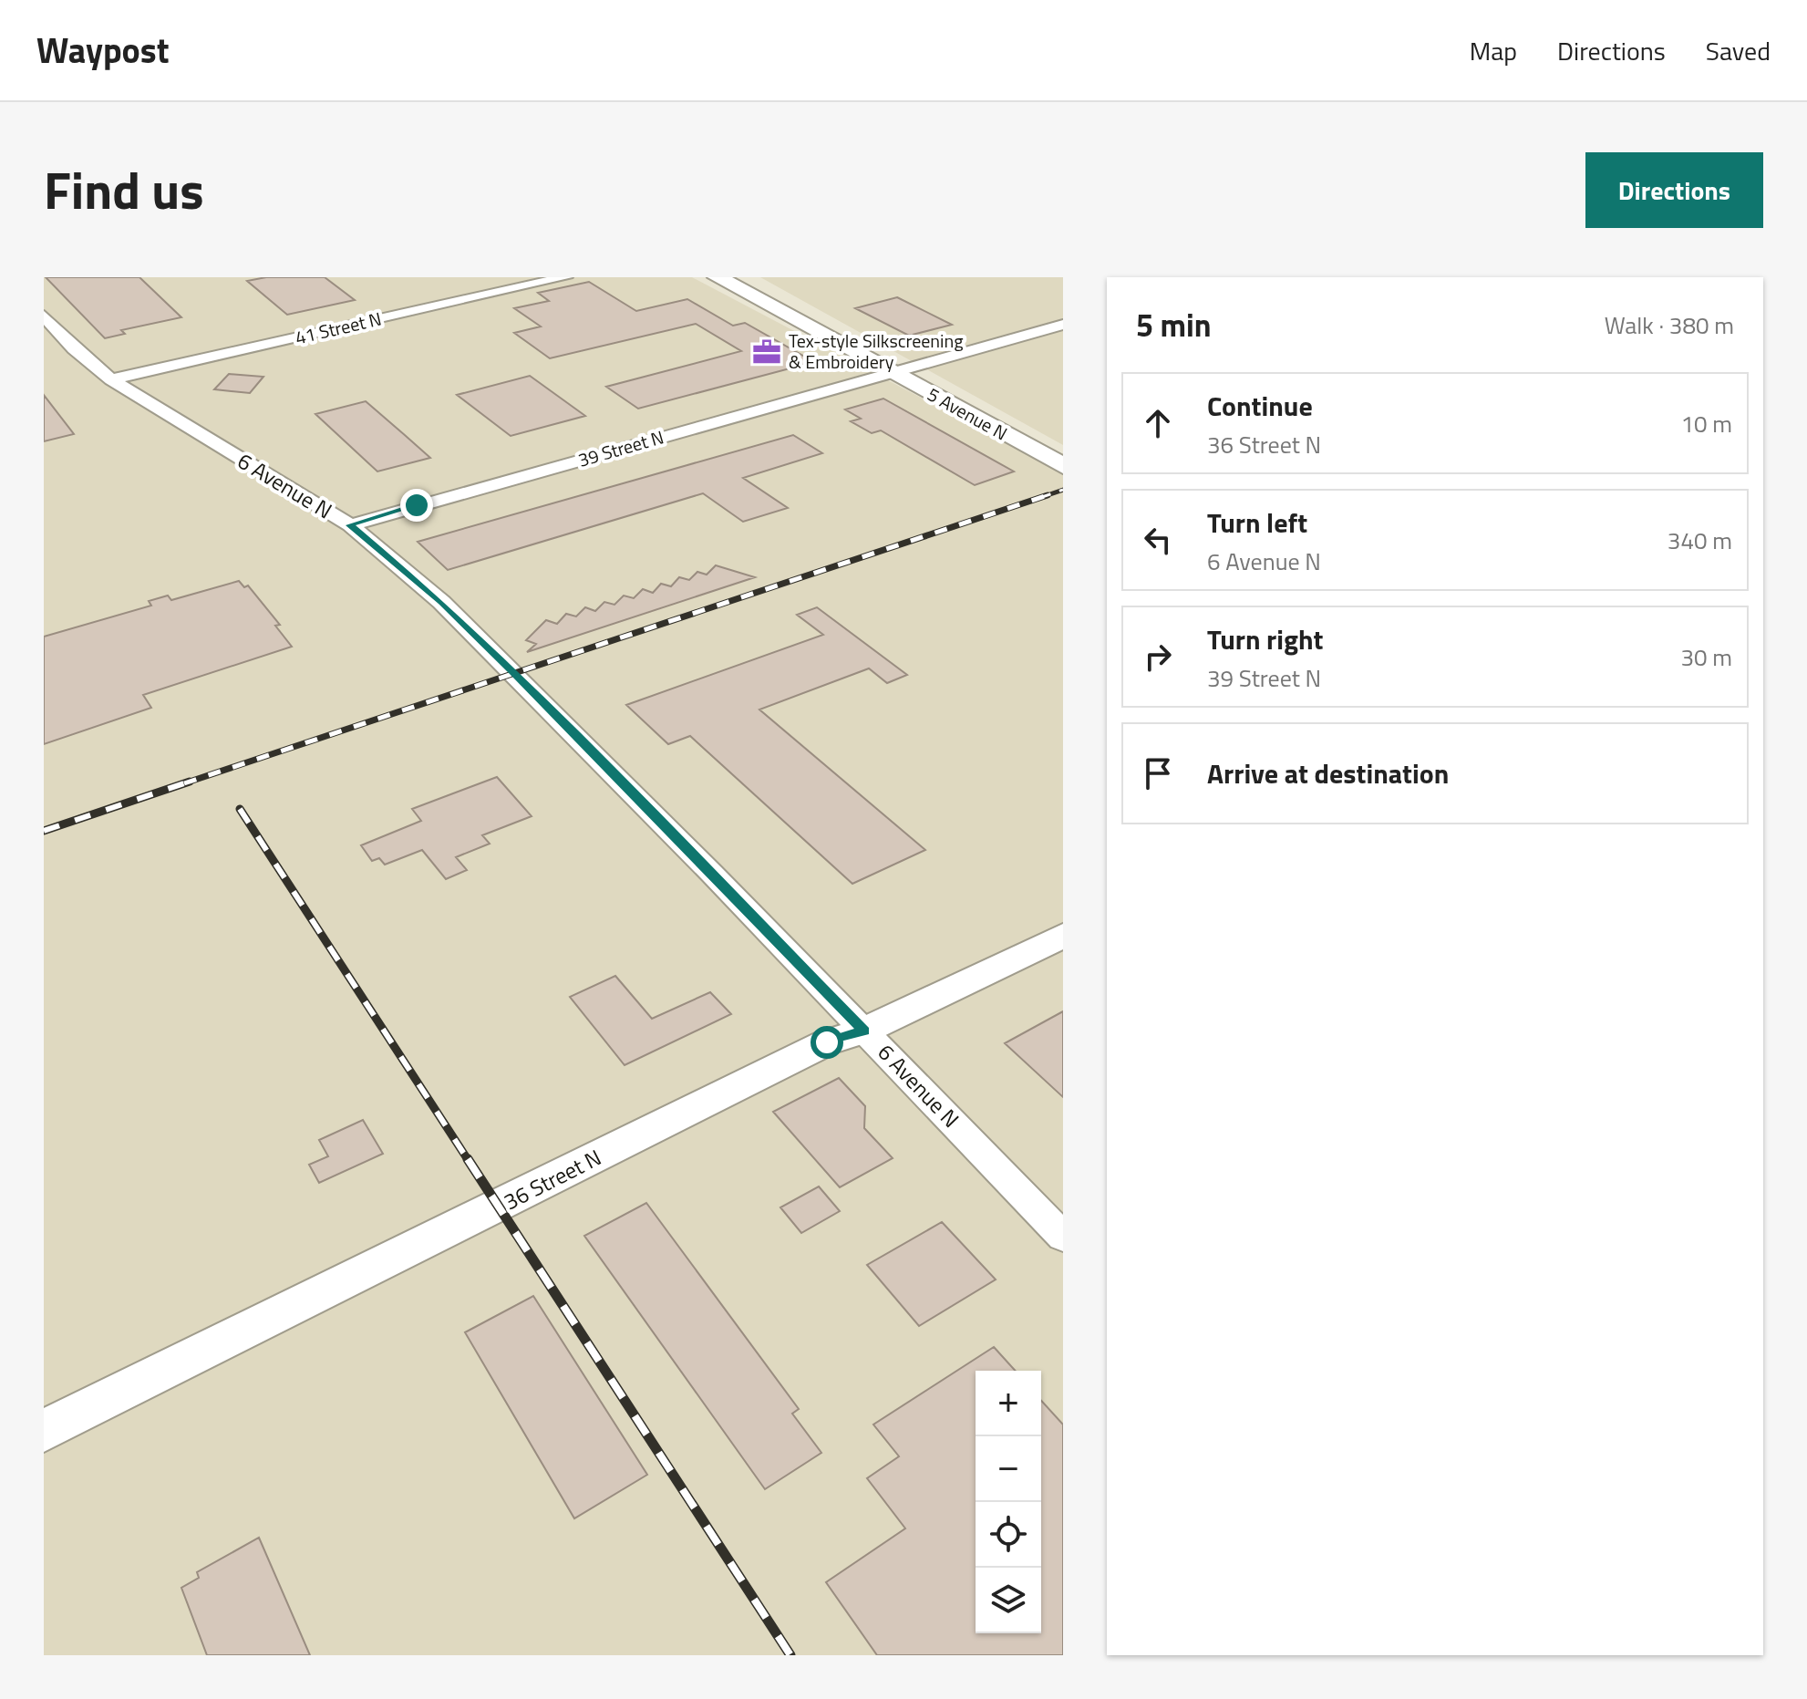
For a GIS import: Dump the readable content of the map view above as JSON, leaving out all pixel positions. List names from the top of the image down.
{
  "streets": {
    "main road": ["5 Avenue N"],
    "street": [
      "41 Street N",
      "39 Street N",
      "6 Avenue N",
      "36 Street N"
    ]
  },
  "crossings": [
    ["41 Street N", "6 Avenue N"],
    ["5 Avenue N", "39 Street N"],
    ["39 Street N", "6 Avenue N"],
    ["6 Avenue N", "36 Street N"]
  ],
  "places": {
    "office": ["Tex-style Silkscreening & Embroidery"]
  },
  "page": {
    "header": "Waypost",
    "nav": ["Map", "Directions", "Saved"],
    "title": "Find us",
    "buttons": "Directions",
    "heading": ["5 min", "Walk · 380 m"],
    "list": [
      ["Continue", "36 Street N", "10 m"],
      ["Turn left", "6 Avenue N", "340 m"],
      ["Turn right", "39 Street N", "30 m"],
      "Arrive at destination"
    ],
    "map_buttons": ["+", "−"]
  }
}
